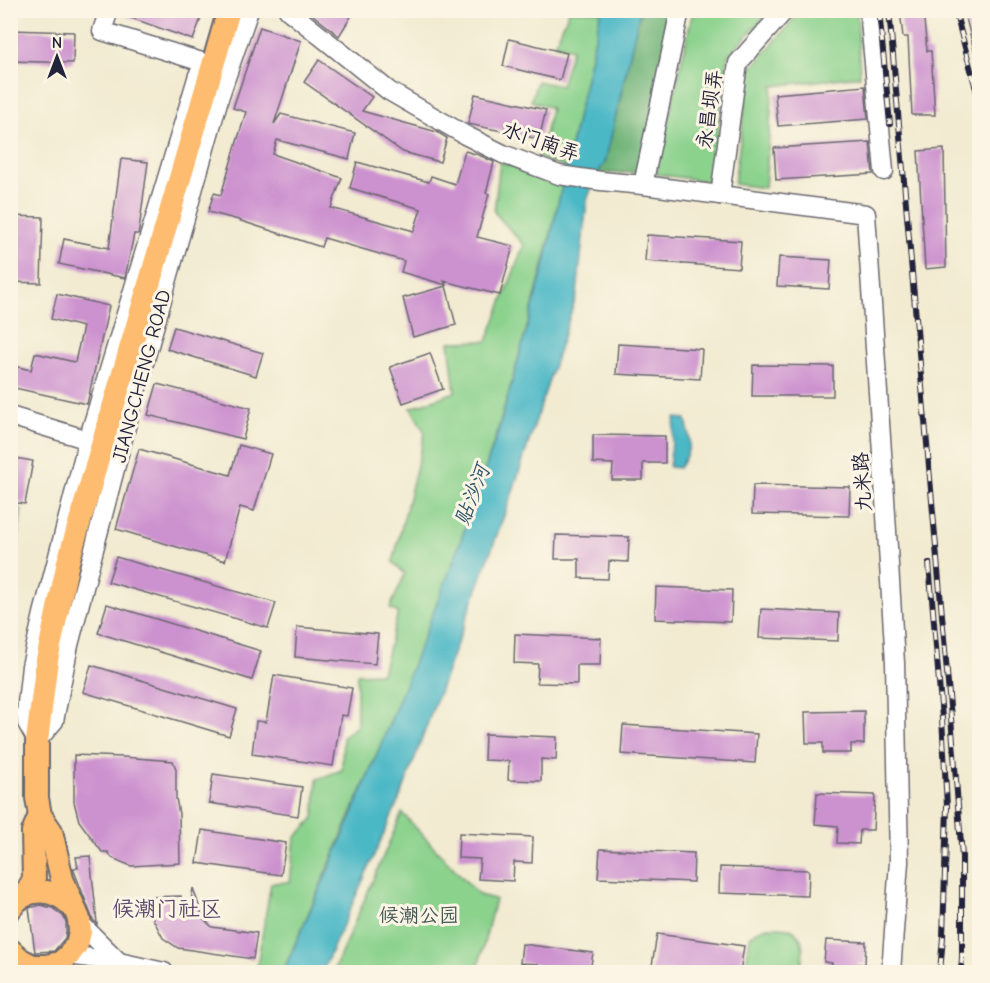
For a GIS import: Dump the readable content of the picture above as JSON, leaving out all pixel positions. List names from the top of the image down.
{
  "streets": {
    "main road": ["JIANGCHENG ROAD"],
    "street": ["永昌坝弄", "水门南弄", "九米路"]
  },
  "crossings": [
    ["永昌坝弄", "九米路"],
    ["水门南弄", "九米路"]
  ],
  "districts": ["候潮门社区"],
  "water": ["贴沙河"],
  "parks": ["候潮公园"],
  "north": "top"
}
